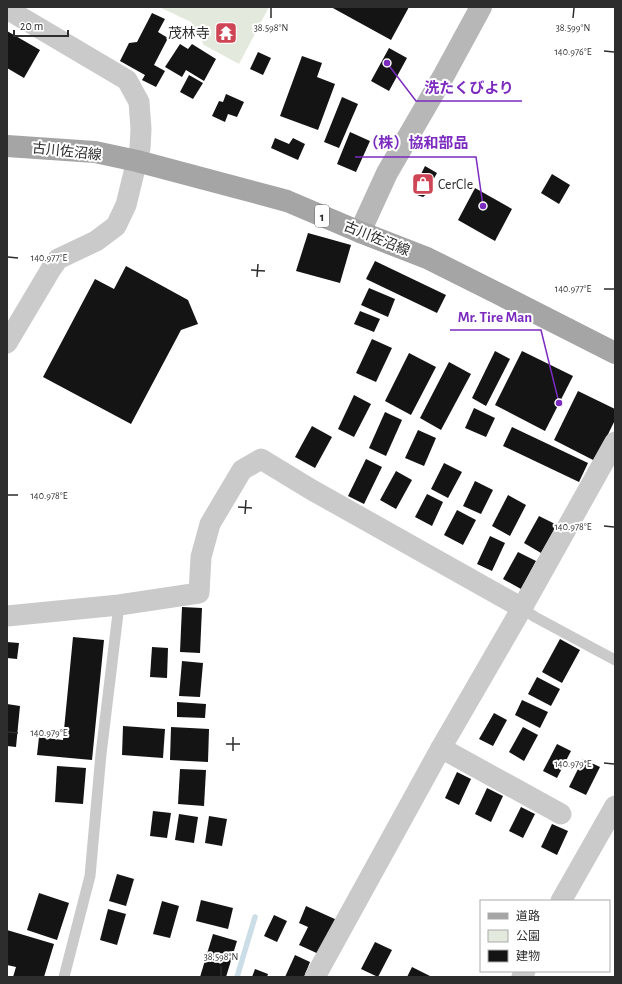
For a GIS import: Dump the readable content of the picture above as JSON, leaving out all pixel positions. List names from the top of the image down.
{
  "streets": {
    "main road": ["古川佐沼線", "1"]
  },
  "places": {
    "temple": ["茂林寺"],
    "other": ["洗たくびより", "（株）協和部品", "Mr. Tire Man"],
    "shop": ["CerCle"]
  },
  "legend": ["道路", "公園", "建物"],
  "scale_bar": "20 m",
  "coordinates": [
    "38.598°N",
    "38.599°N",
    "140.976°E",
    "140.977°E",
    "140.978°E",
    "140.979°E"
  ]
}
